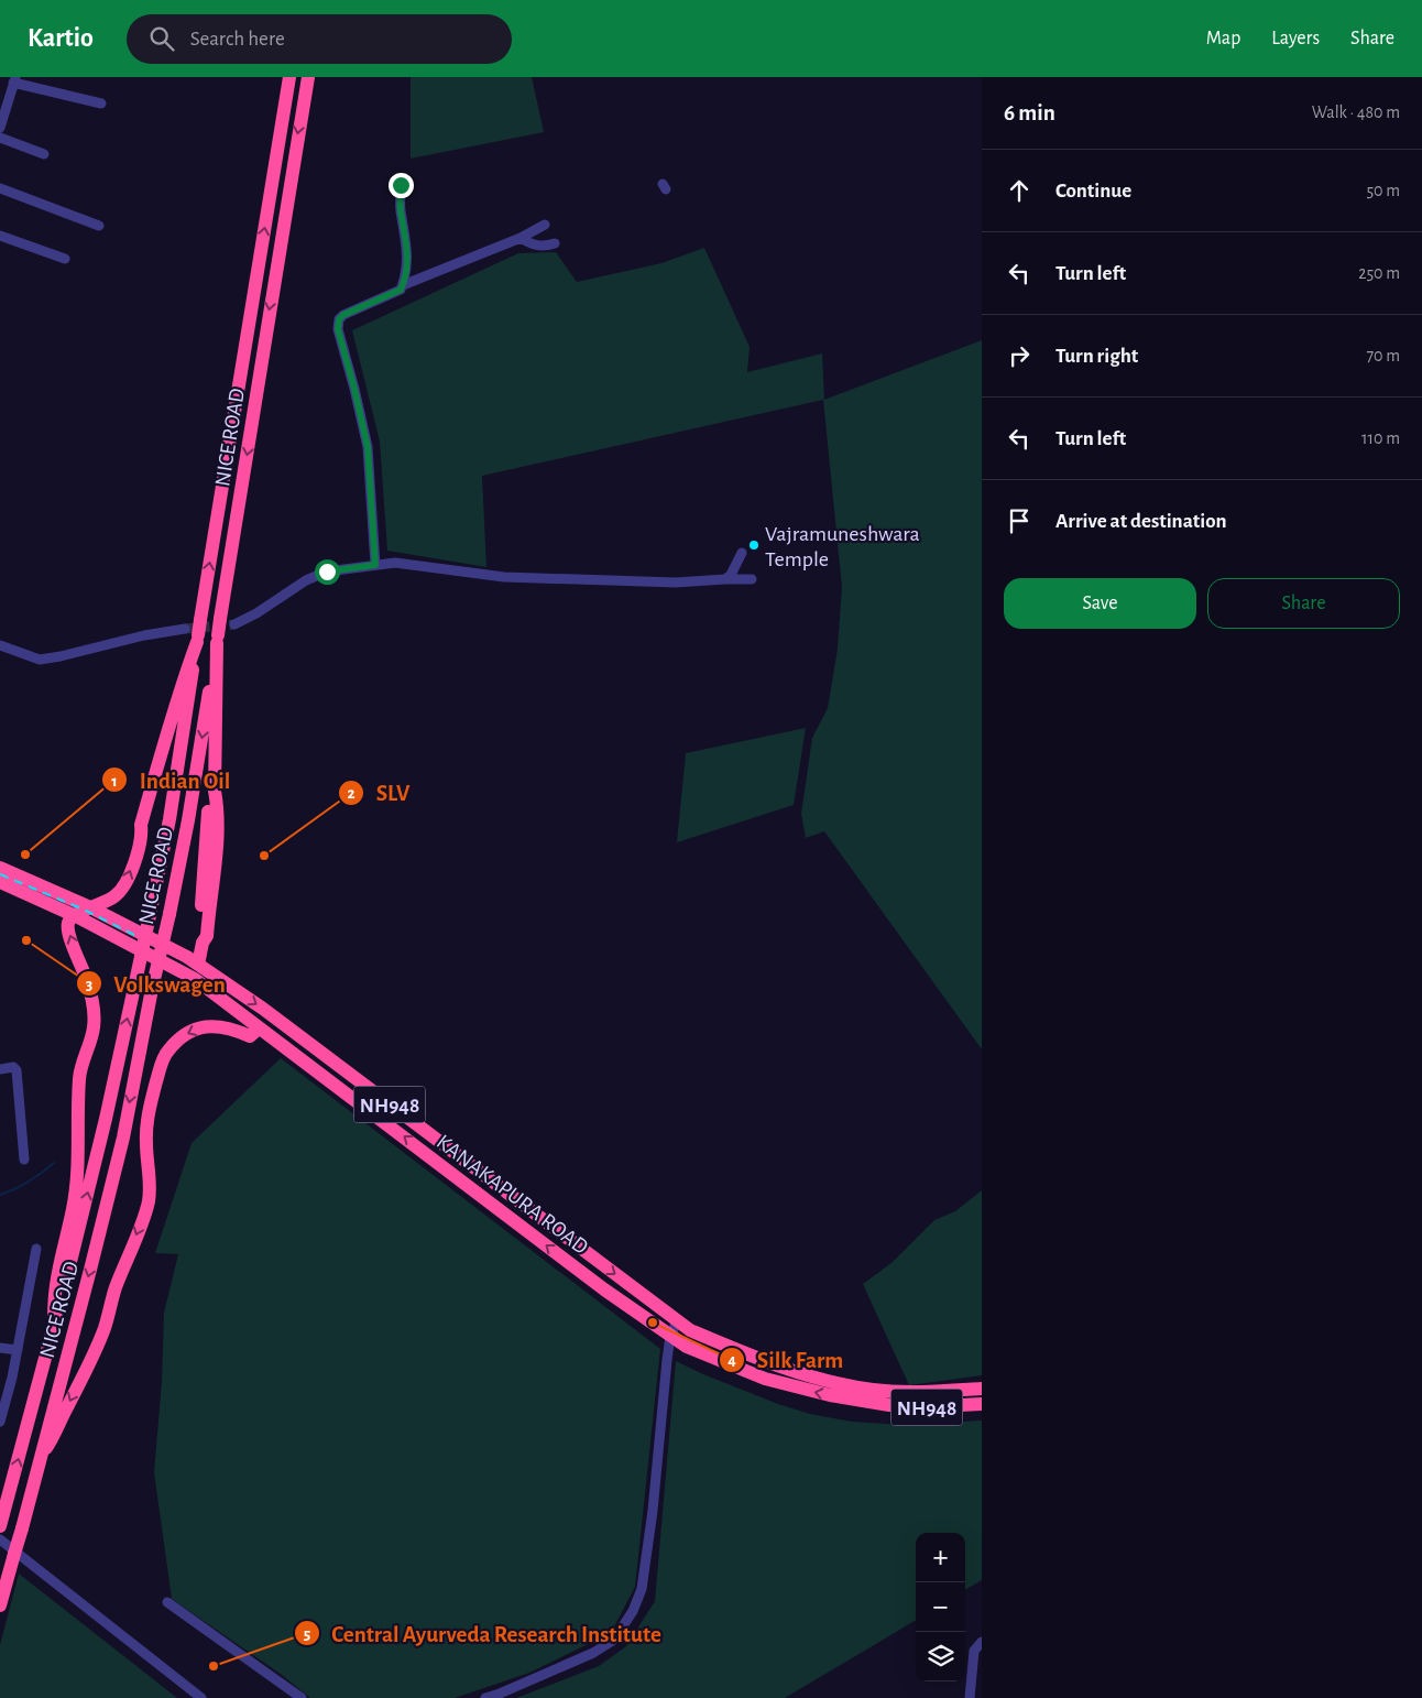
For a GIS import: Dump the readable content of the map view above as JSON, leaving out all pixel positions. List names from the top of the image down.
{
  "streets": {
    "highway": ["NICE ROAD", "NH948", "KANAKAPURA ROAD"]
  },
  "places": [
    "Vajramuneshwara Temple",
    "Indian Oil",
    "SLV",
    "Volkswagen",
    "Silk Farm",
    "Central Ayurveda Research Institute"
  ],
  "page": {
    "header": "Kartio",
    "search": "Search here",
    "nav": ["Map", "Layers", "Share"],
    "heading": ["6 min", "Walk · 480 m"],
    "list": [
      ["Continue", "50 m"],
      ["Turn left", "250 m"],
      ["Turn right", "70 m"],
      ["Turn left", "110 m"],
      "Arrive at destination"
    ],
    "buttons": ["Save", "Share"],
    "map_buttons": ["+", "−"]
  }
}
